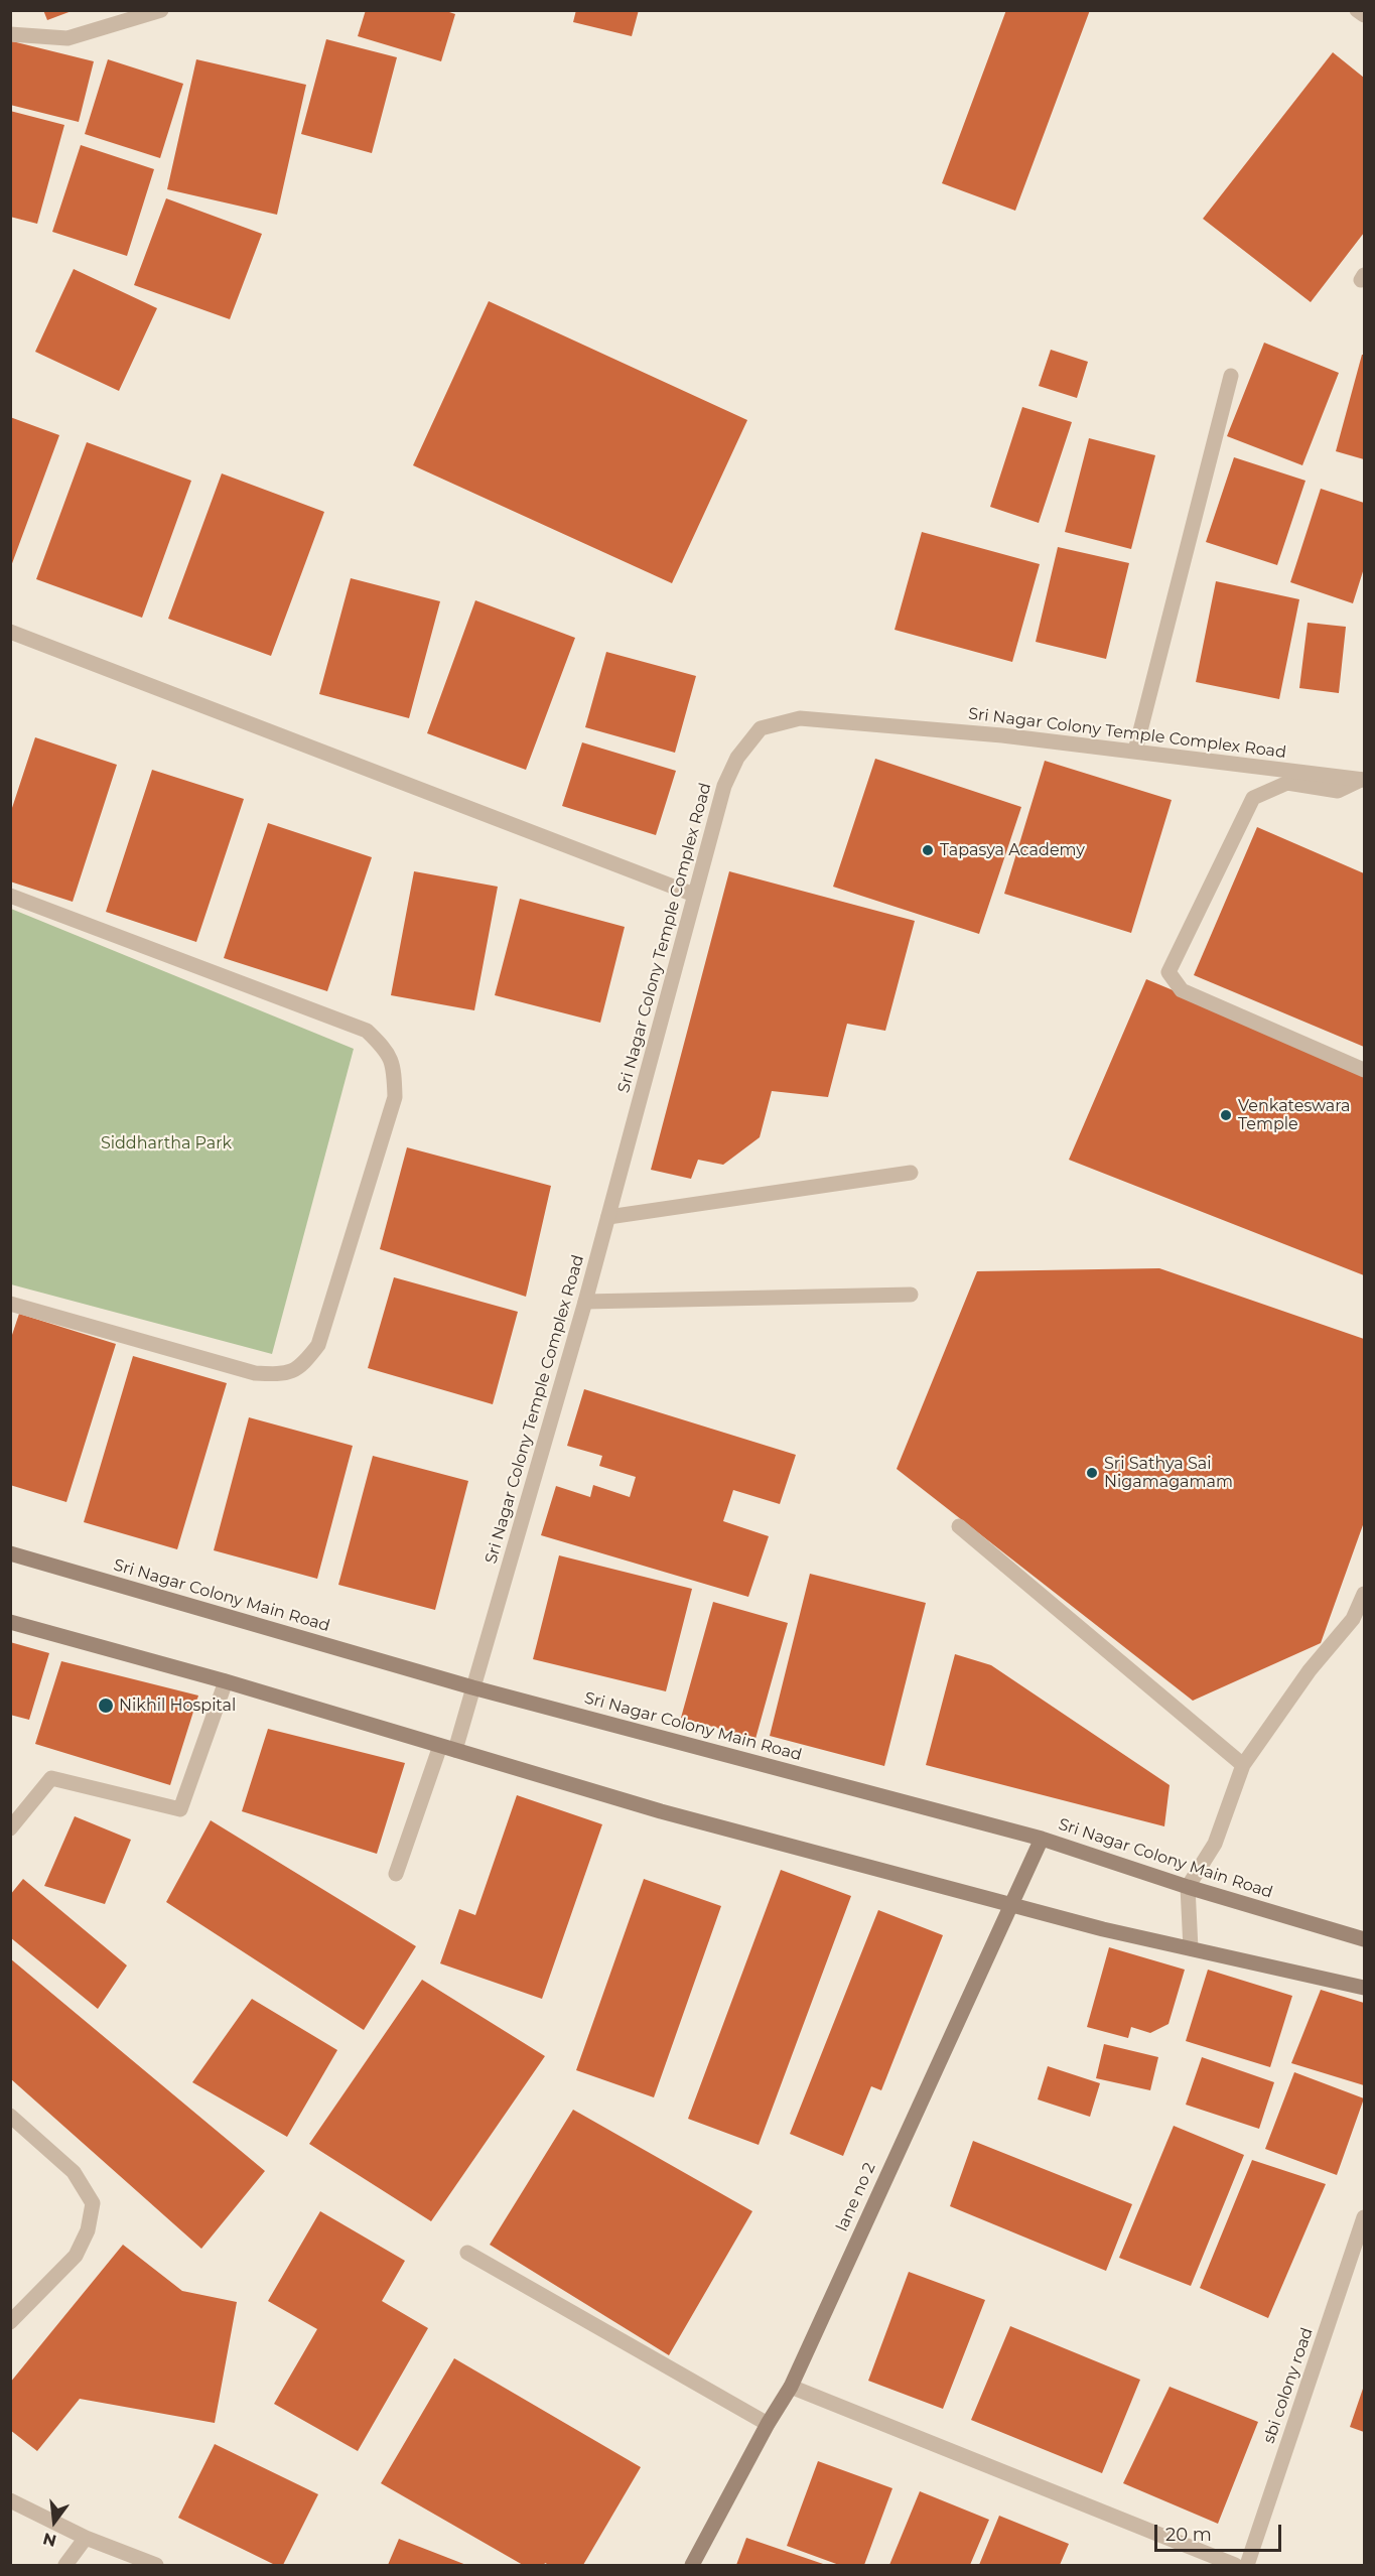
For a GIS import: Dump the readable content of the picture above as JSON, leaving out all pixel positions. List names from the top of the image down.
{
  "streets": {
    "main road": ["Sri Nagar Colony Main Road", "lane no 2"],
    "street": ["Sri Nagar Colony Temple Complex Road", "sbi colony road"]
  },
  "crossings": [
    ["Sri Nagar Colony Temple Complex Road", "Sri Nagar Colony Main Road"],
    ["Sri Nagar Colony Main Road", "lane no 2"]
  ],
  "parks": ["Siddhartha Park"],
  "places": [
    "Tapasya Academy",
    "Venkateswara Temple",
    "Sri Sathya Sai Nigamagamam",
    "Nikhil Hospital"
  ],
  "scale_bar": "20 m",
  "north": "bottom"
}
